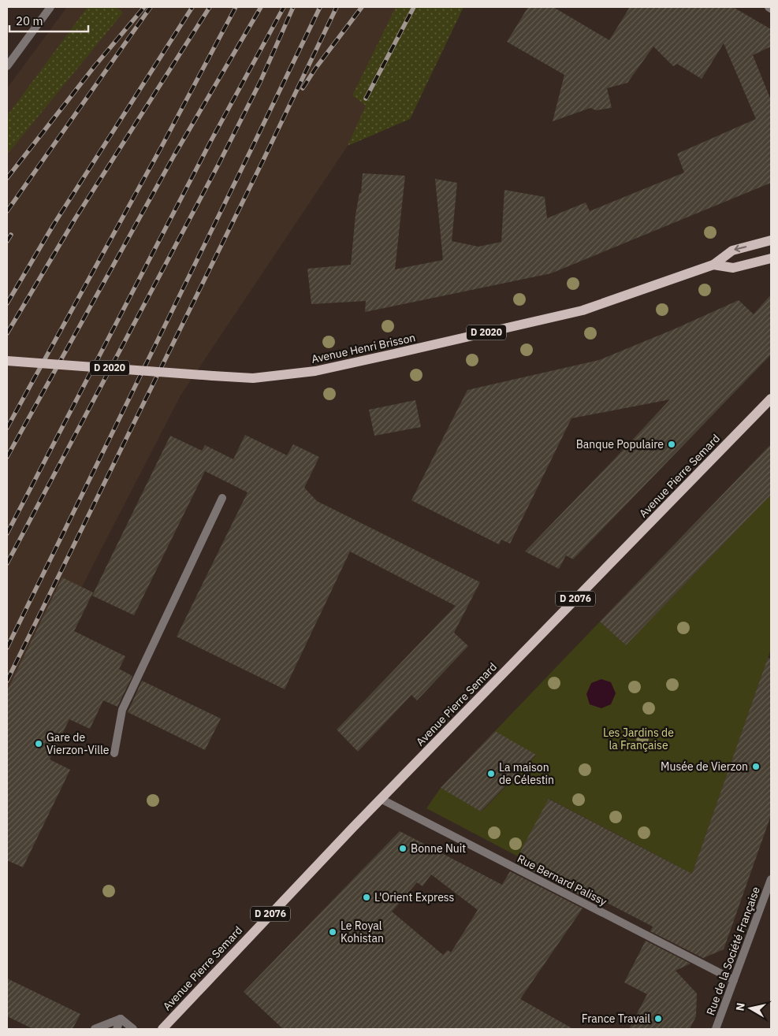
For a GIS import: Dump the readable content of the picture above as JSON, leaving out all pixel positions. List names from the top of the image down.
{
  "streets": {
    "main road": [
      "D 2020",
      "Avenue Henri Brisson",
      "Avenue Pierre Semard",
      "D 2076"
    ],
    "street": ["Rue Bernard Palissy", "Rue de la Société Française"]
  },
  "crossings": [
    ["Avenue Pierre Semard", "Rue Bernard Palissy"],
    ["Rue Bernard Palissy", "Rue de la Société Française"]
  ],
  "parks": ["Les Jardins de la Française"],
  "places": [
    "Banque Populaire",
    "Gare de Vierzon-Ville",
    "Musée de Vierzon",
    "La maison de Célestin",
    "Bonne Nuit",
    "L'Orient Express",
    "Le Royal Kohistan",
    "France Travail"
  ],
  "scale_bar": "20 m",
  "north": "left"
}
